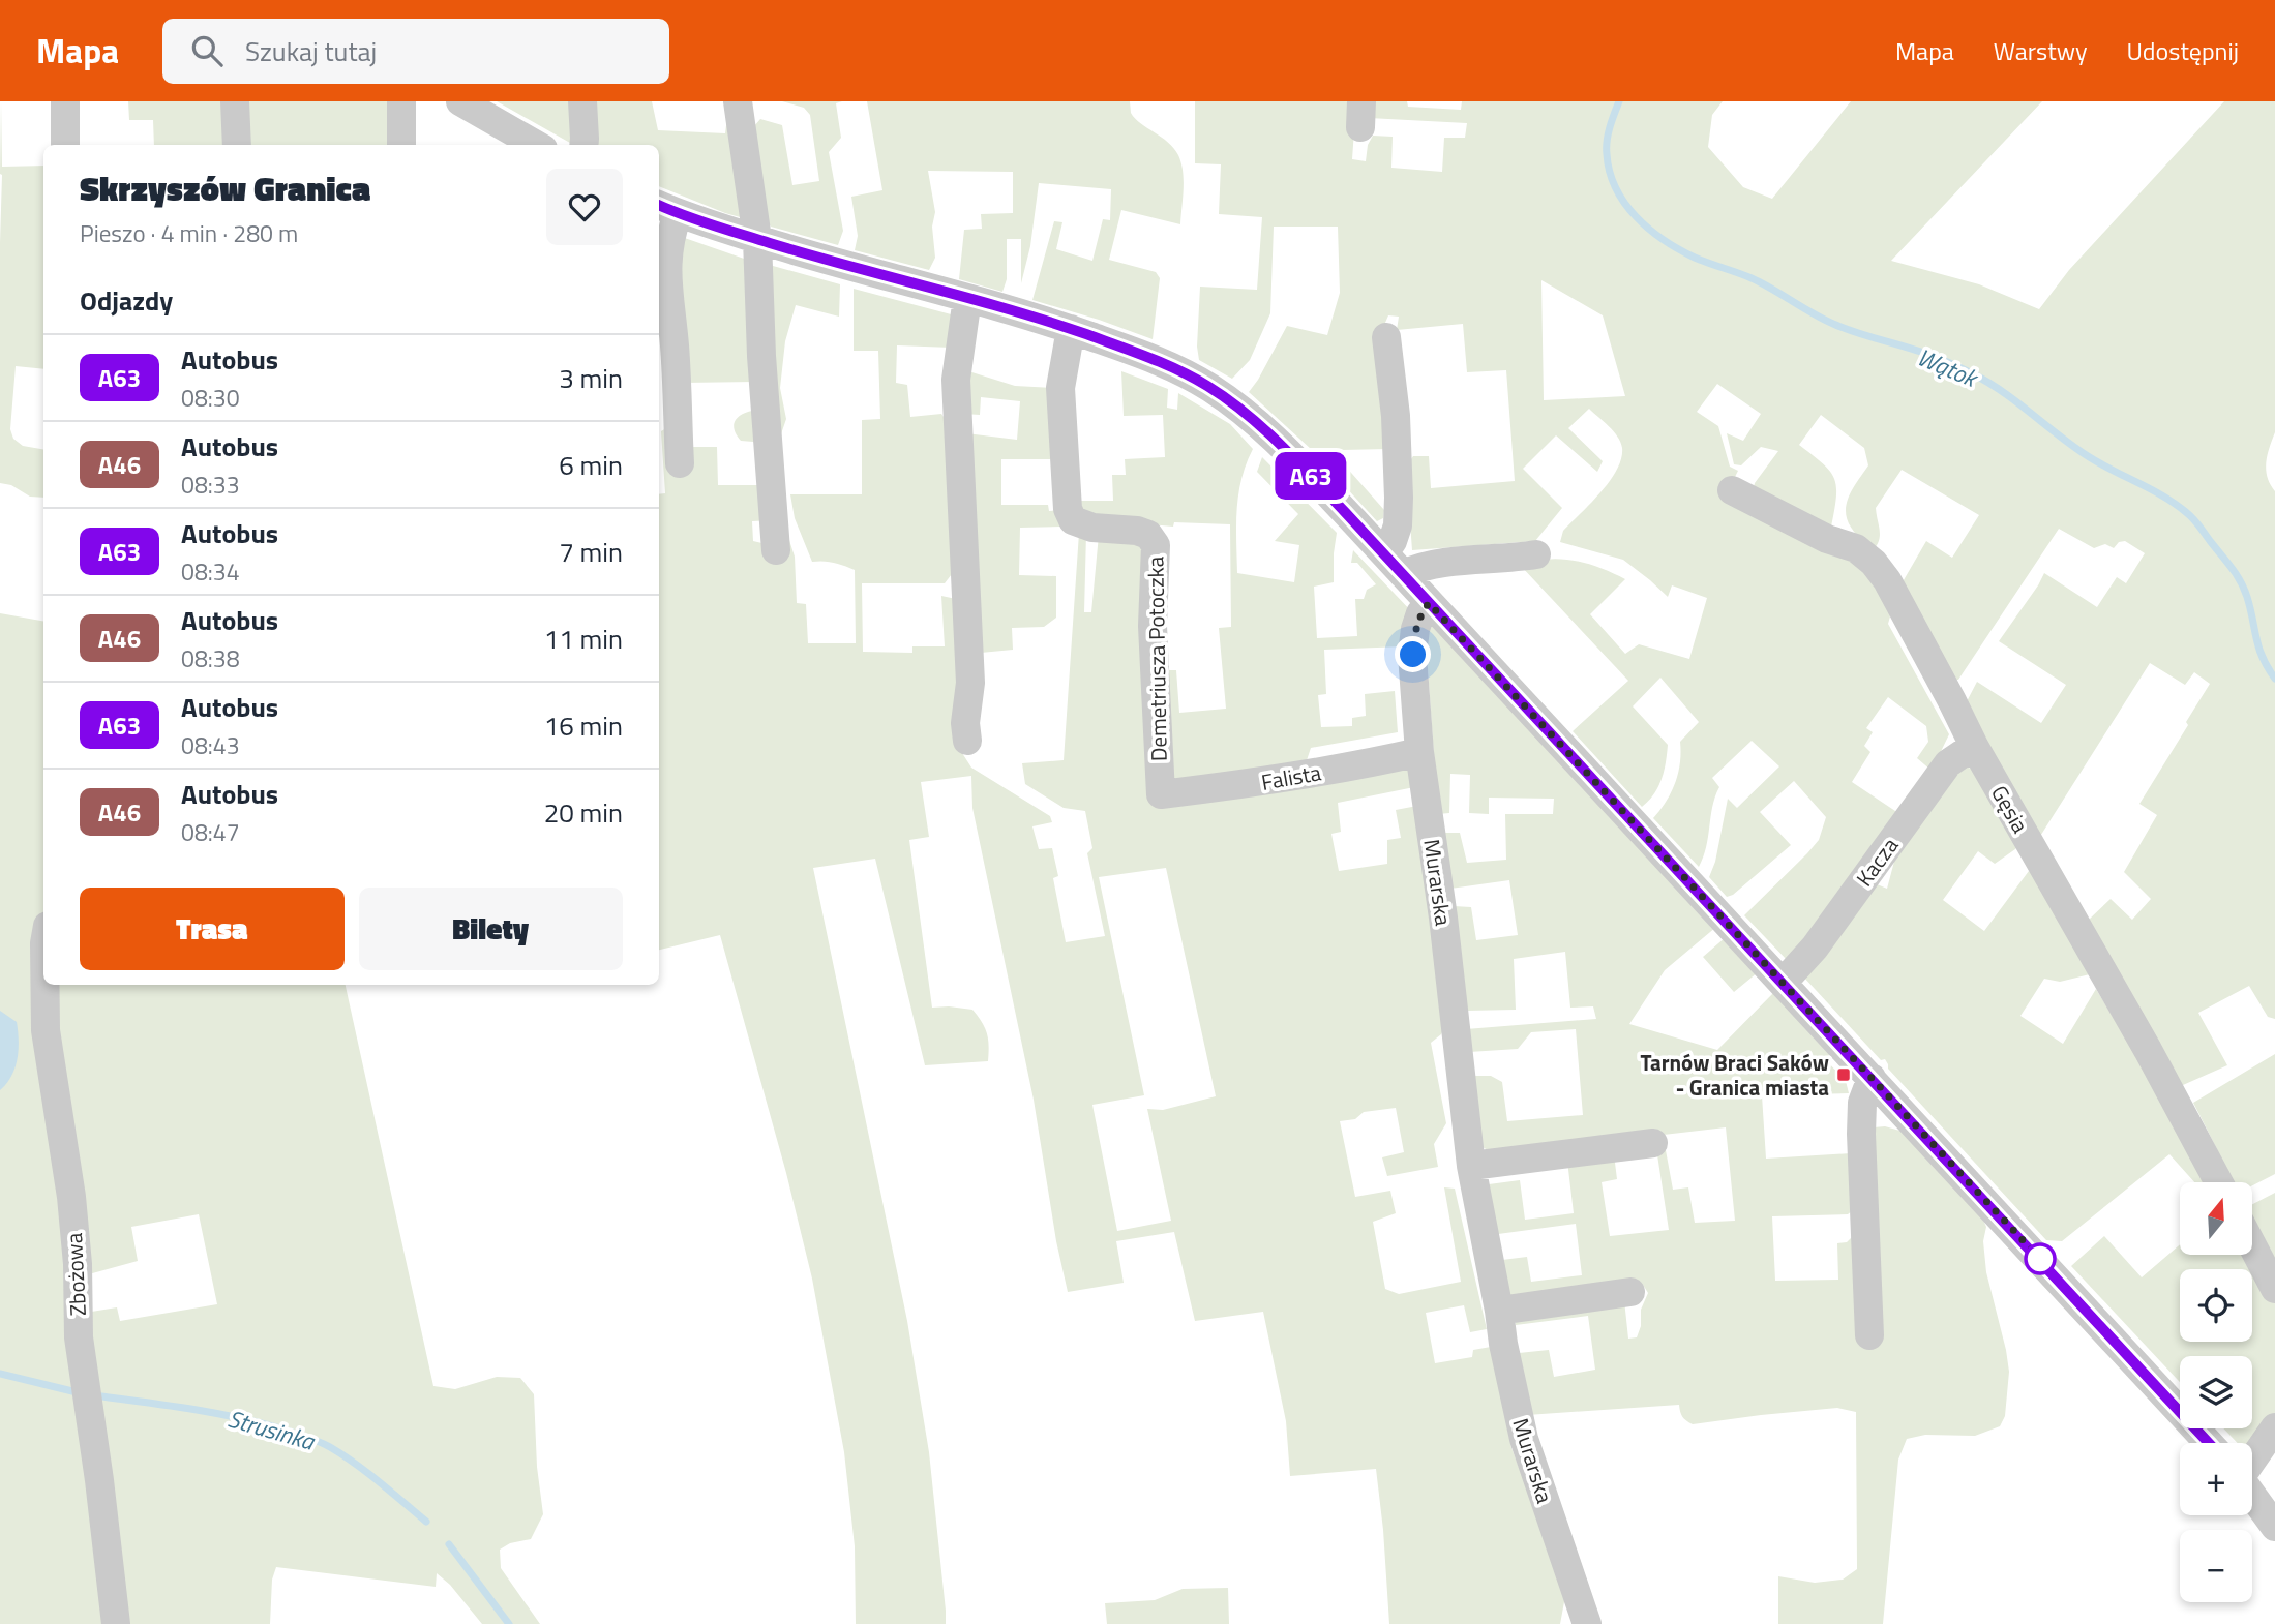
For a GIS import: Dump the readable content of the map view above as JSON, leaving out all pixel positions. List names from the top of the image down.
{
  "streets": {
    "street": [
      "Demetriusza Potoczka",
      "Falista",
      "Gęsia",
      "Kacza",
      "Murarska",
      "Zbożowa"
    ]
  },
  "crossings": [
    ["Demetriusza Potoczka", "Falista"],
    ["Falista", "Murarska"],
    ["Gęsia", "Kacza"]
  ],
  "water": ["Wątok", "Strusinka"],
  "places": {
    "transit": ["Tarnów Braci Saków - Granica miasta"]
  },
  "lines": ["bus line A63"],
  "north": "top",
  "page": {
    "header": "Mapa",
    "search": "Szukaj tutaj",
    "nav": ["Mapa", "Warstwy", "Udostępnij"],
    "on_map": "A63",
    "heading": [
      ["Skrzyszów Granica", "Pieszo · 4 min · 280 m"],
      "Odjazdy"
    ],
    "list": [
      {
        "mark": "A63",
        "name": "Autobus",
        "note": "08:30",
        "value": "3 min"
      },
      {
        "mark": "A46",
        "name": "Autobus",
        "note": "08:33",
        "value": "6 min"
      },
      {
        "mark": "A63",
        "name": "Autobus",
        "note": "08:34",
        "value": "7 min"
      },
      {
        "mark": "A46",
        "name": "Autobus",
        "note": "08:38",
        "value": "11 min"
      },
      {
        "mark": "A63",
        "name": "Autobus",
        "note": "08:43",
        "value": "16 min"
      },
      {
        "mark": "A46",
        "name": "Autobus",
        "note": "08:47",
        "value": "20 min"
      }
    ],
    "buttons": ["Trasa", "Bilety"],
    "map_buttons": ["+", "−"]
  }
}
